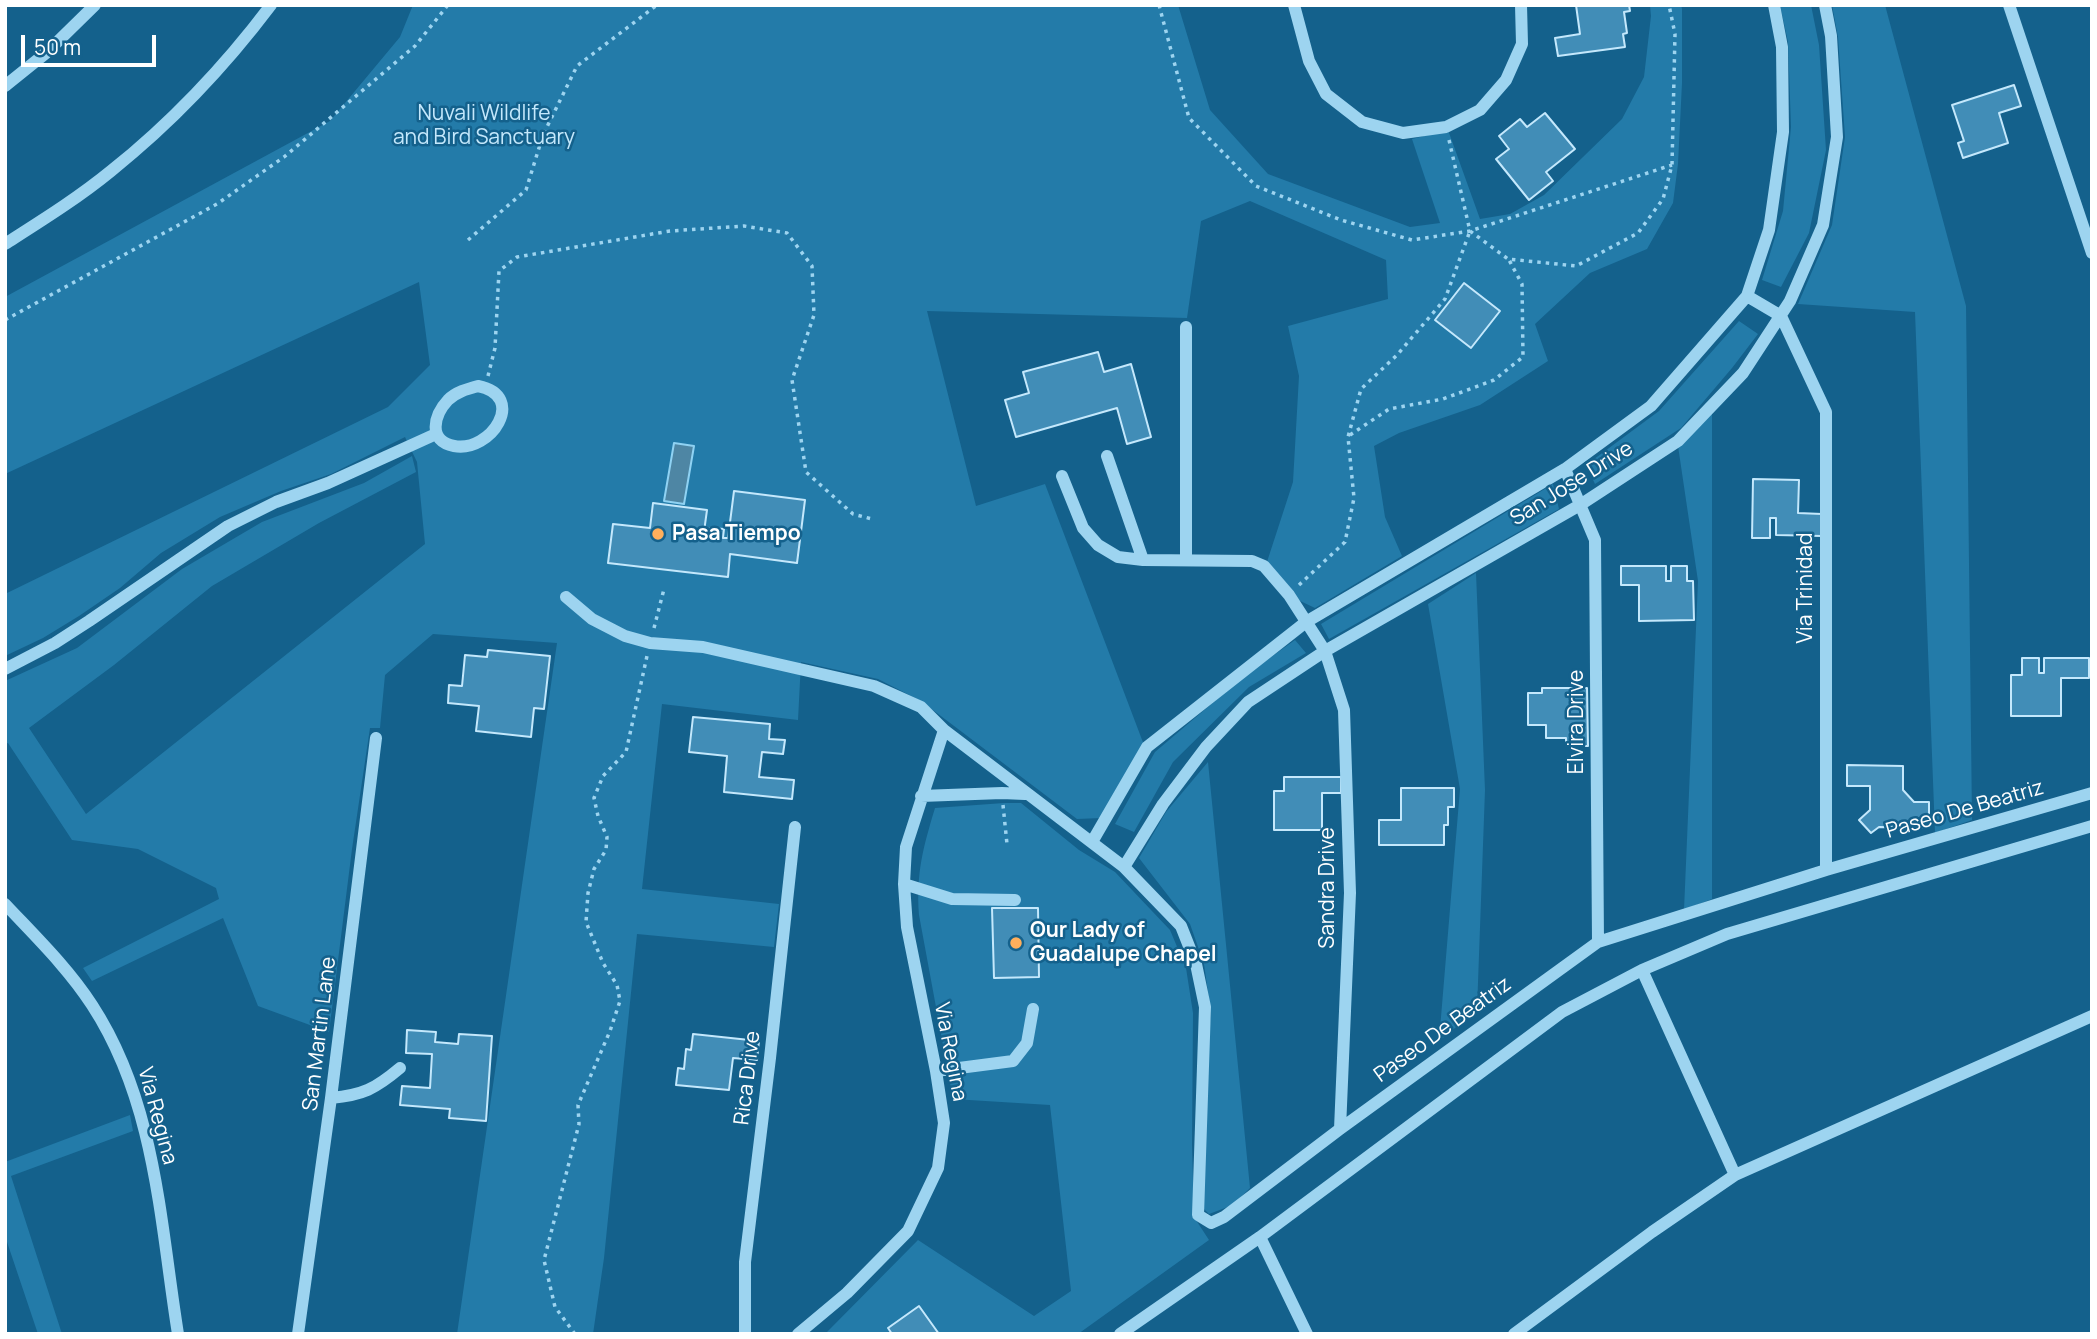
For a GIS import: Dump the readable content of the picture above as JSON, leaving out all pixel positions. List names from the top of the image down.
{
  "streets": {
    "street": [
      "San Jose Drive",
      "Via Trinidad",
      "Elvira Drive",
      "Paseo De Beatriz",
      "Sandra Drive",
      "San Martin Lane",
      "Via Regina",
      "Rica Drive"
    ]
  },
  "crossings": [
    ["San Jose Drive", "Via Trinidad"],
    ["San Jose Drive", "Elvira Drive"],
    ["San Jose Drive", "Paseo De Beatriz"],
    ["San Jose Drive", "Sandra Drive"],
    ["Via Trinidad", "Paseo De Beatriz"],
    ["Elvira Drive", "Paseo De Beatriz"],
    ["Paseo De Beatriz", "Sandra Drive"]
  ],
  "parks": ["Nuvali Wildlife and Bird Sanctuary"],
  "places": ["Pasa Tiempo", "Our Lady of Guadalupe Chapel"],
  "scale_bar": "50 m"
}
